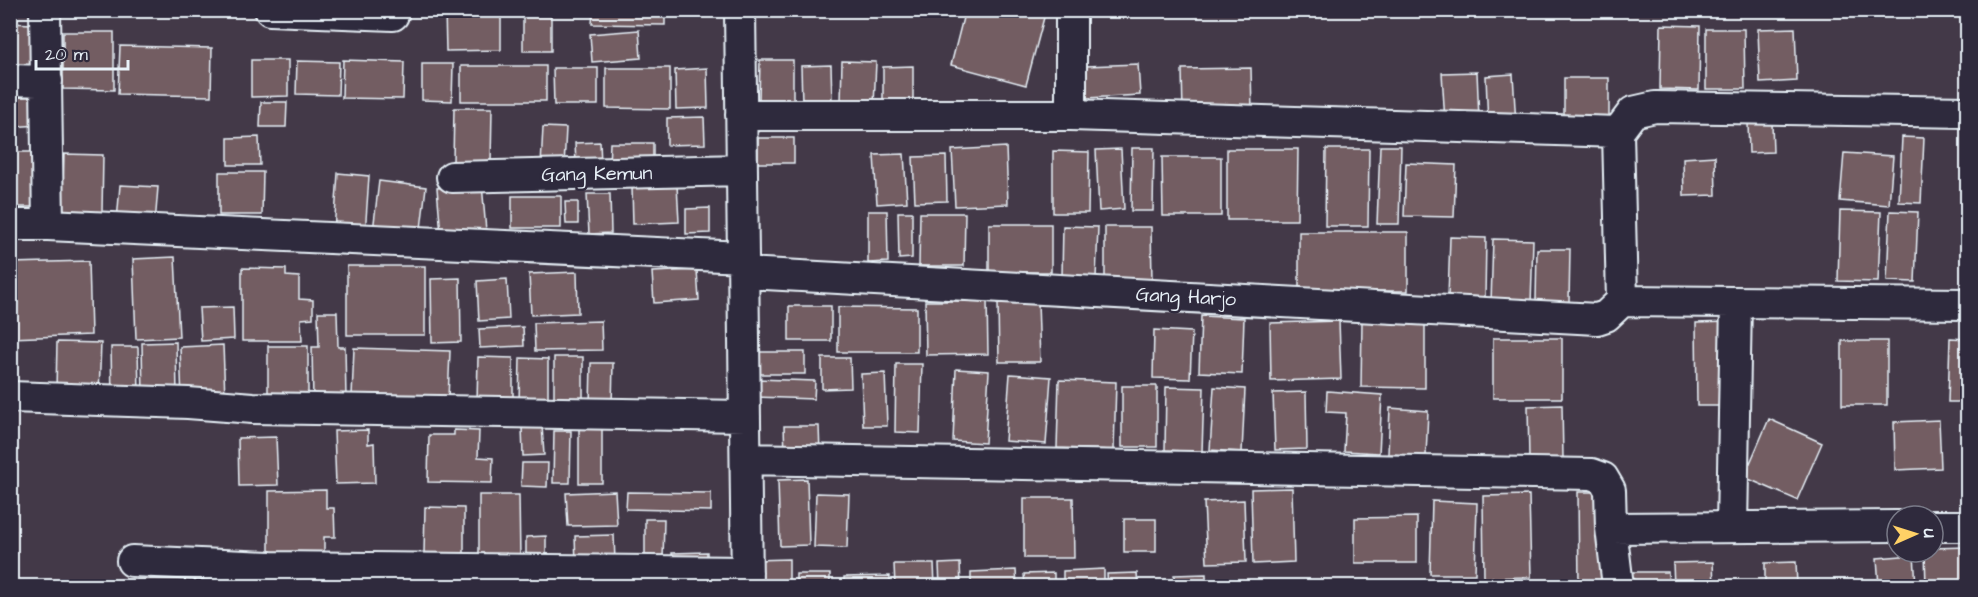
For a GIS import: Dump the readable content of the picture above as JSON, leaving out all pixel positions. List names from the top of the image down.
{
  "streets": {
    "street": ["Gang Kemun", "Gang Harjo"]
  },
  "scale_bar": "20 m",
  "north": "right"
}
